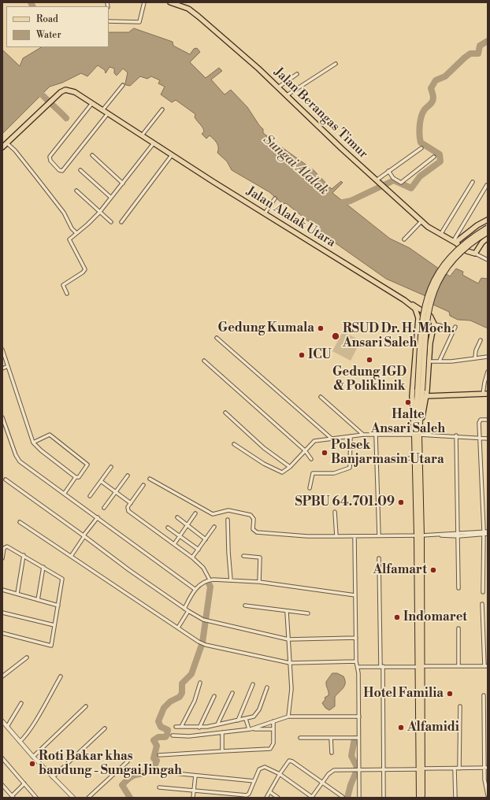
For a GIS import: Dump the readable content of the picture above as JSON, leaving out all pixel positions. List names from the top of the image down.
{
  "streets": {
    "main road": ["Jalan Berangas Timur", "Jalan Alalak Utara"]
  },
  "water": ["Sungai Alalak"],
  "places": [
    "Gedung Kumala",
    "RSUD Dr. H. Moch. Ansari Saleh",
    "ICU",
    "Gedung IGD & Poliklinik",
    "Halte Ansari Saleh",
    "Polsek Banjarmasin Utara",
    "SPBU 64.701.09",
    "Alfamart",
    "Indomaret",
    "Hotel Familia",
    "Alfamidi",
    "Roti Bakar khas bandung - Sungai Jingah"
  ],
  "legend": ["Road", "Water"]
}
